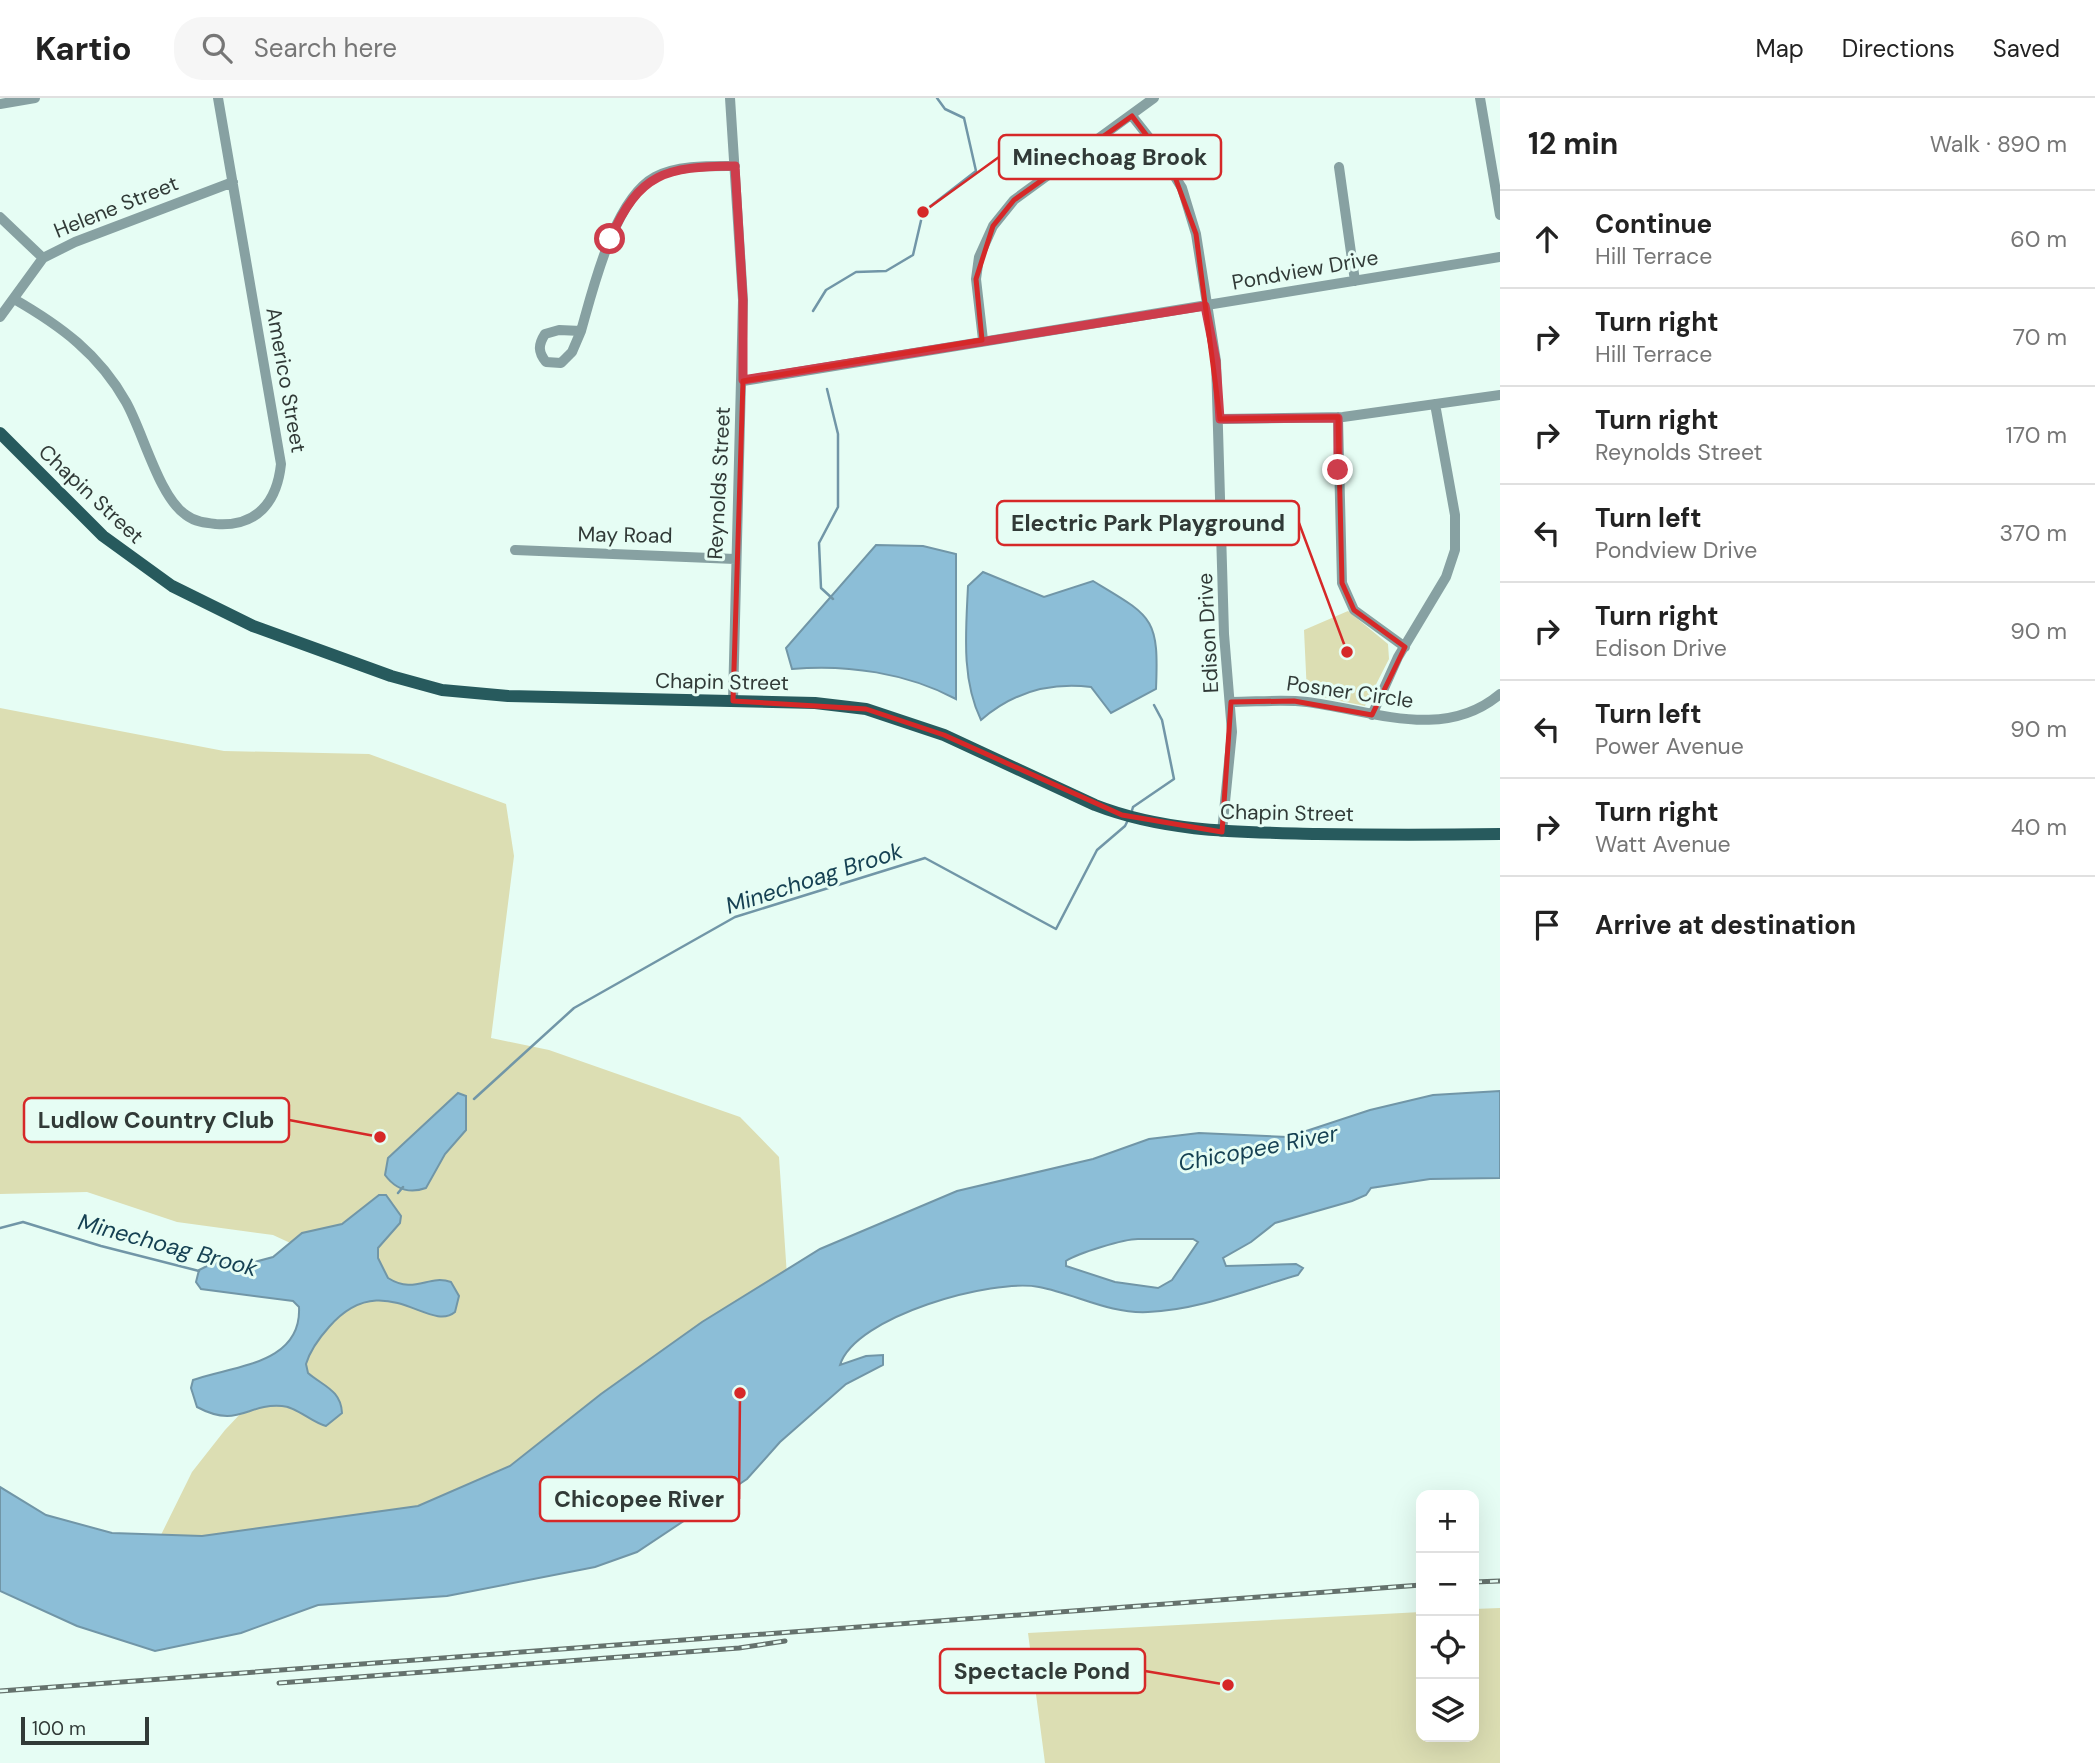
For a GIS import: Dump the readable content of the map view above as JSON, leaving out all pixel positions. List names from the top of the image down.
{
  "streets": {
    "main road": ["Chapin Street"],
    "street": [
      "Helene Street",
      "Pondview Drive",
      "Americo Street",
      "Reynolds Street",
      "May Road",
      "Edison Drive",
      "Posner Circle"
    ]
  },
  "crossings": [
    ["Helene Street", "Americo Street"],
    ["Pondview Drive", "Reynolds Street"],
    ["Pondview Drive", "Edison Drive"],
    ["Reynolds Street", "Chapin Street"],
    ["Reynolds Street", "May Road"],
    ["Chapin Street", "Edison Drive"],
    ["Edison Drive", "Posner Circle"]
  ],
  "water": ["Minechoag Brook", "Chicopee River"],
  "places": [
    "Minechoag Brook",
    "Electric Park Playground",
    "Ludlow Country Club",
    "Chicopee River",
    "Spectacle Pond"
  ],
  "scale_bar": "100 m",
  "page": {
    "header": "Kartio",
    "search": "Search here",
    "nav": ["Map", "Directions", "Saved"],
    "heading": ["12 min", "Walk · 890 m"],
    "list": [
      ["Continue", "Hill Terrace", "60 m"],
      ["Turn right", "Hill Terrace", "70 m"],
      ["Turn right", "Reynolds Street", "170 m"],
      ["Turn left", "Pondview Drive", "370 m"],
      ["Turn right", "Edison Drive", "90 m"],
      ["Turn left", "Power Avenue", "90 m"],
      ["Turn right", "Watt Avenue", "40 m"],
      "Arrive at destination"
    ],
    "map_buttons": ["+", "−"],
    "scale": "100 m"
  }
}
